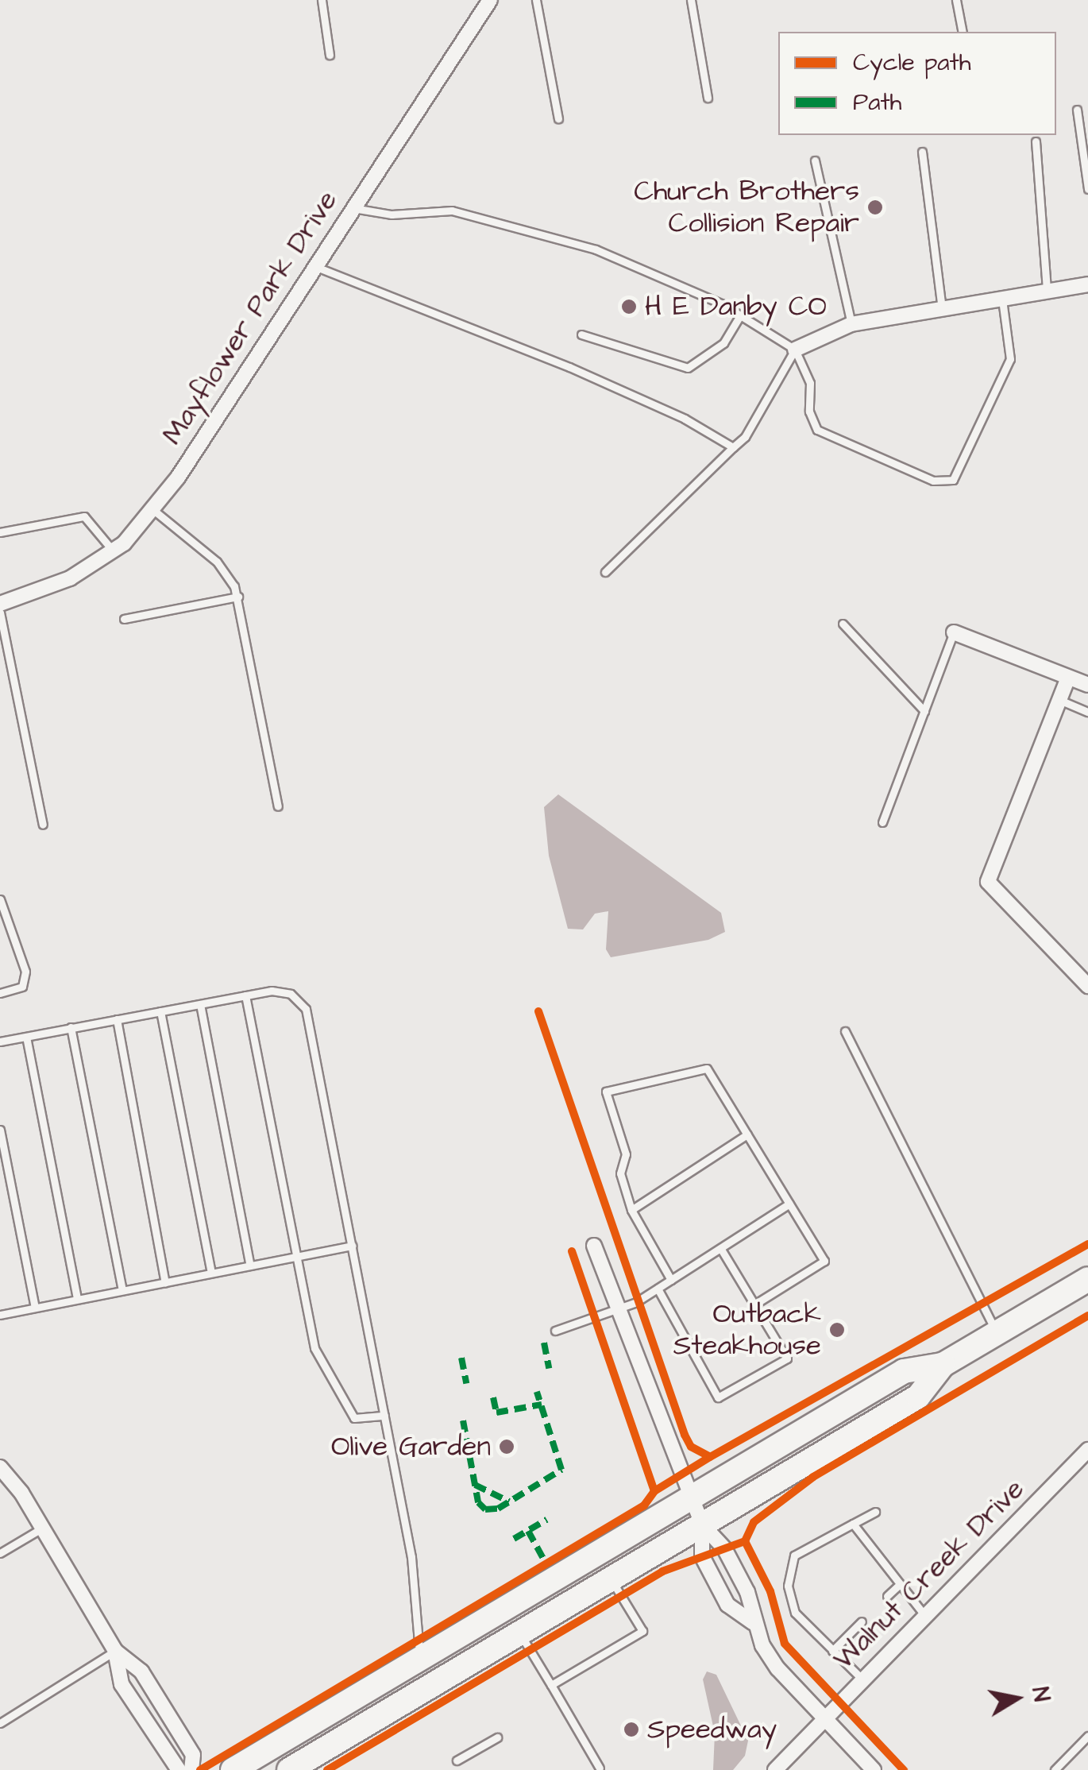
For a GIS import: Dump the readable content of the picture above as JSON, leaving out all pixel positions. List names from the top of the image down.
{
  "streets": {
    "street": ["Mayflower Park Drive", "Walnut Creek Drive"]
  },
  "places": [
    "Church Brothers Collision Repair",
    "H E Danby CO",
    "Outback Steakhouse",
    "Olive Garden",
    "Speedway"
  ],
  "legend": ["Cycle path", "Path"],
  "north": "right"
}
